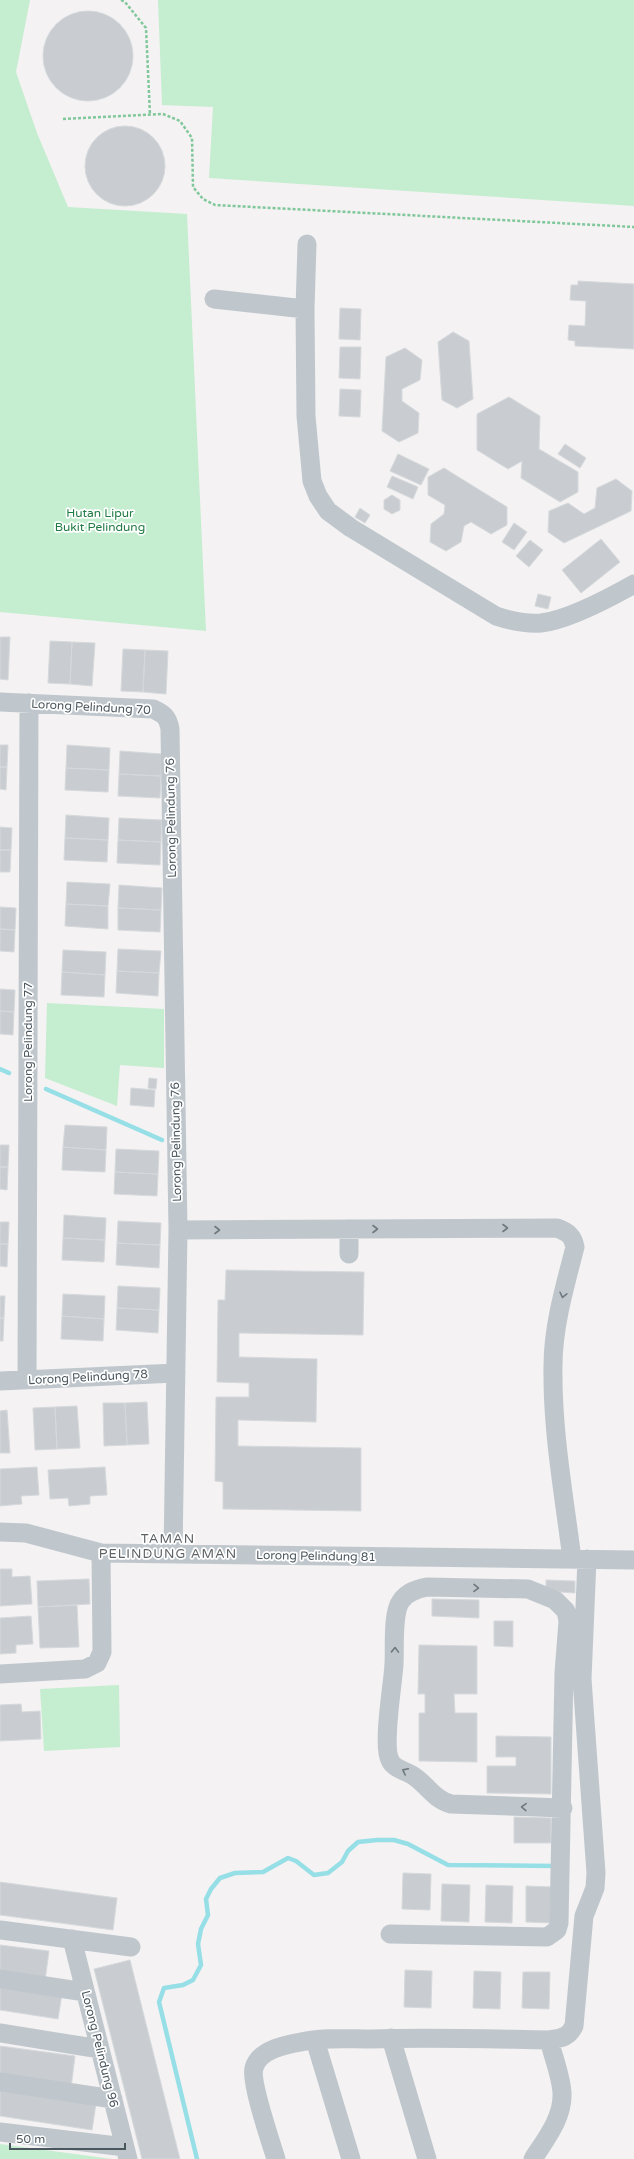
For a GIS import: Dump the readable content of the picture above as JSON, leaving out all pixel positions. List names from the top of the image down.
{
  "streets": {
    "street": [
      "Lorong Pelindung 70",
      "Lorong Pelindung 76",
      "Lorong Pelindung 77",
      "Lorong Pelindung 78",
      "Lorong Pelindung 81",
      "Lorong Pelindung 96"
    ]
  },
  "crossings": [
    ["Lorong Pelindung 70", "Lorong Pelindung 76"],
    ["Lorong Pelindung 70", "Lorong Pelindung 77"],
    ["Lorong Pelindung 76", "Lorong Pelindung 78"],
    ["Lorong Pelindung 76", "Lorong Pelindung 81"],
    ["Lorong Pelindung 77", "Lorong Pelindung 78"]
  ],
  "districts": ["TAMAN PELINDUNG AMAN"],
  "parks": ["Hutan Lipur Bukit Pelindung"],
  "scale_bar": "50 m"
}
